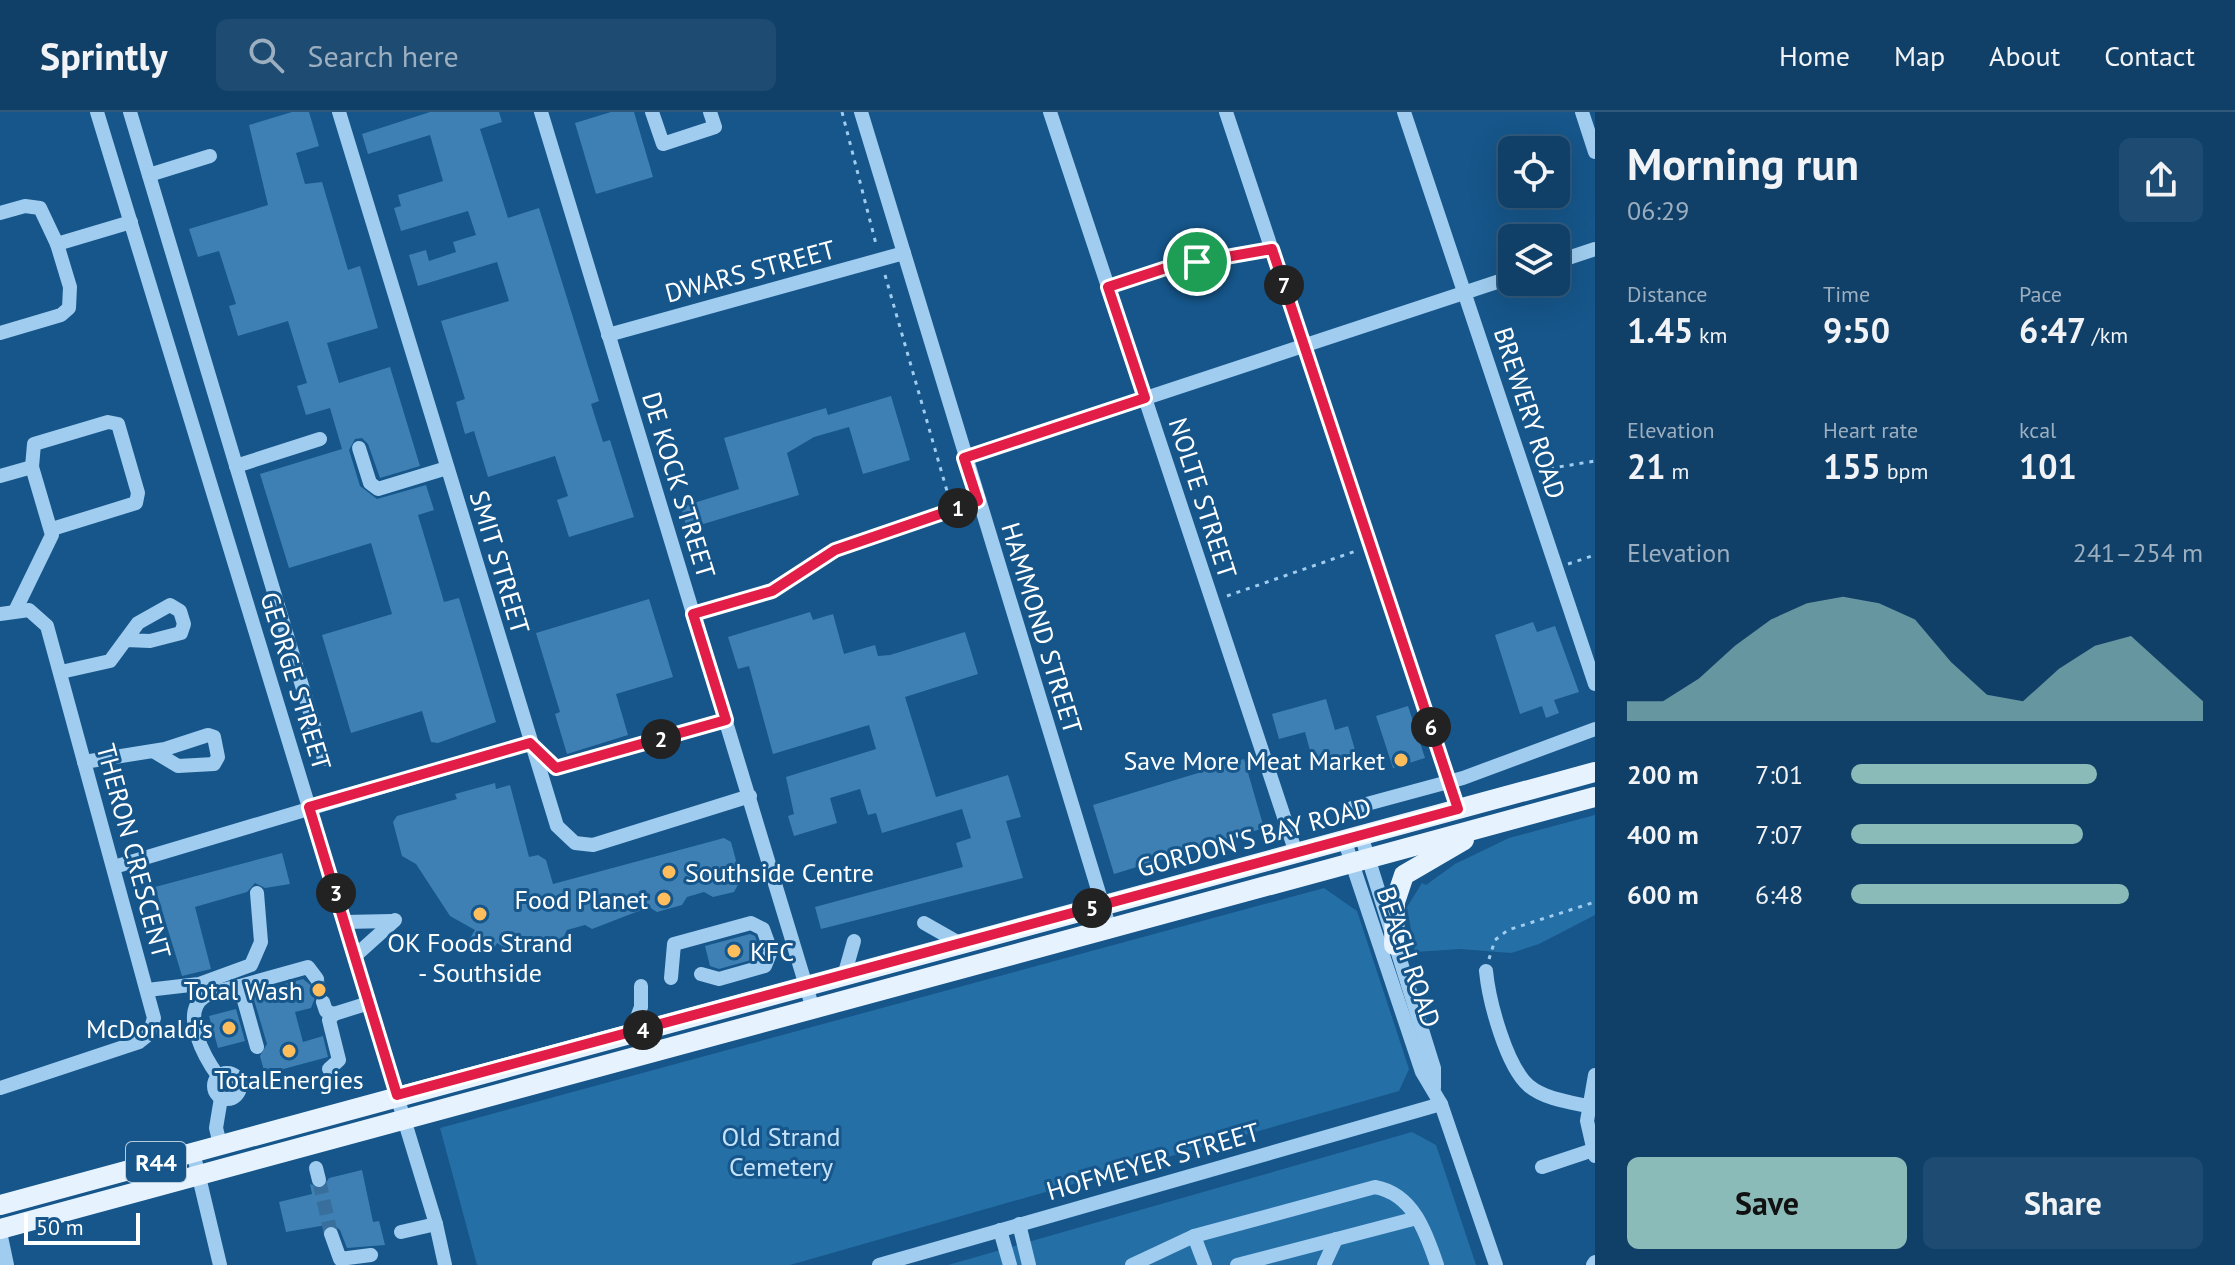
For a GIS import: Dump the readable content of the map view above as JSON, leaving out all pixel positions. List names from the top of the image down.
{
  "streets": {
    "main road": ["GORDON'S BAY ROAD", "R44"],
    "street": [
      "DWARS STREET",
      "BREWERY ROAD",
      "DE KOCK STREET",
      "NOLTE STREET",
      "SMIT STREET",
      "HAMMOND STREET",
      "GEORGE STREET",
      "THERON CRESCENT",
      "BEACH ROAD",
      "HOFMEYER STREET"
    ]
  },
  "crossings": [
    ["DWARS STREET", "DE KOCK STREET"],
    ["DWARS STREET", "HAMMOND STREET"],
    ["DE KOCK STREET", "SMIT STREET"],
    ["DE KOCK STREET", "GORDON'S BAY ROAD"],
    ["NOLTE STREET", "GORDON'S BAY ROAD"],
    ["HAMMOND STREET", "GORDON'S BAY ROAD"],
    ["GEORGE STREET", "GORDON'S BAY ROAD"],
    ["GORDON'S BAY ROAD", "BEACH ROAD"],
    ["BEACH ROAD", "HOFMEYER STREET"]
  ],
  "parks": ["Old Strand Cemetery"],
  "places": [
    "Save More Meat Market",
    "Southside Centre",
    "Food Planet",
    "OK Foods Strand - Southside",
    "KFC",
    "Total Wash",
    "McDonald's",
    "TotalEnergies"
  ],
  "scale_bar": "50 m",
  "page": {
    "header": "Sprintly",
    "search": "Search here",
    "nav": [
      "Home",
      "Map",
      "About",
      "Contact"
    ],
    "heading": ["Morning run", "06:29"],
    "stats": [
      ["Distance", "1.45 km"],
      ["Time", "9:50"],
      ["Pace", "6:47 /km"],
      ["Elevation", "21 m"],
      ["Heart rate", "155 bpm"],
      ["kcal", "101"]
    ],
    "pins": [
      "7",
      "1",
      "6",
      "2",
      "3",
      "5",
      "4"
    ],
    "chart": ["Elevation", "241–254 m"],
    "list": [
      {
        "name": "200 m",
        "note": "7:01"
      },
      {
        "name": "400 m",
        "note": "7:07"
      },
      {
        "name": "600 m",
        "note": "6:48"
      }
    ],
    "buttons": ["Save", "Share"],
    "scale": "50 m"
  }
}
